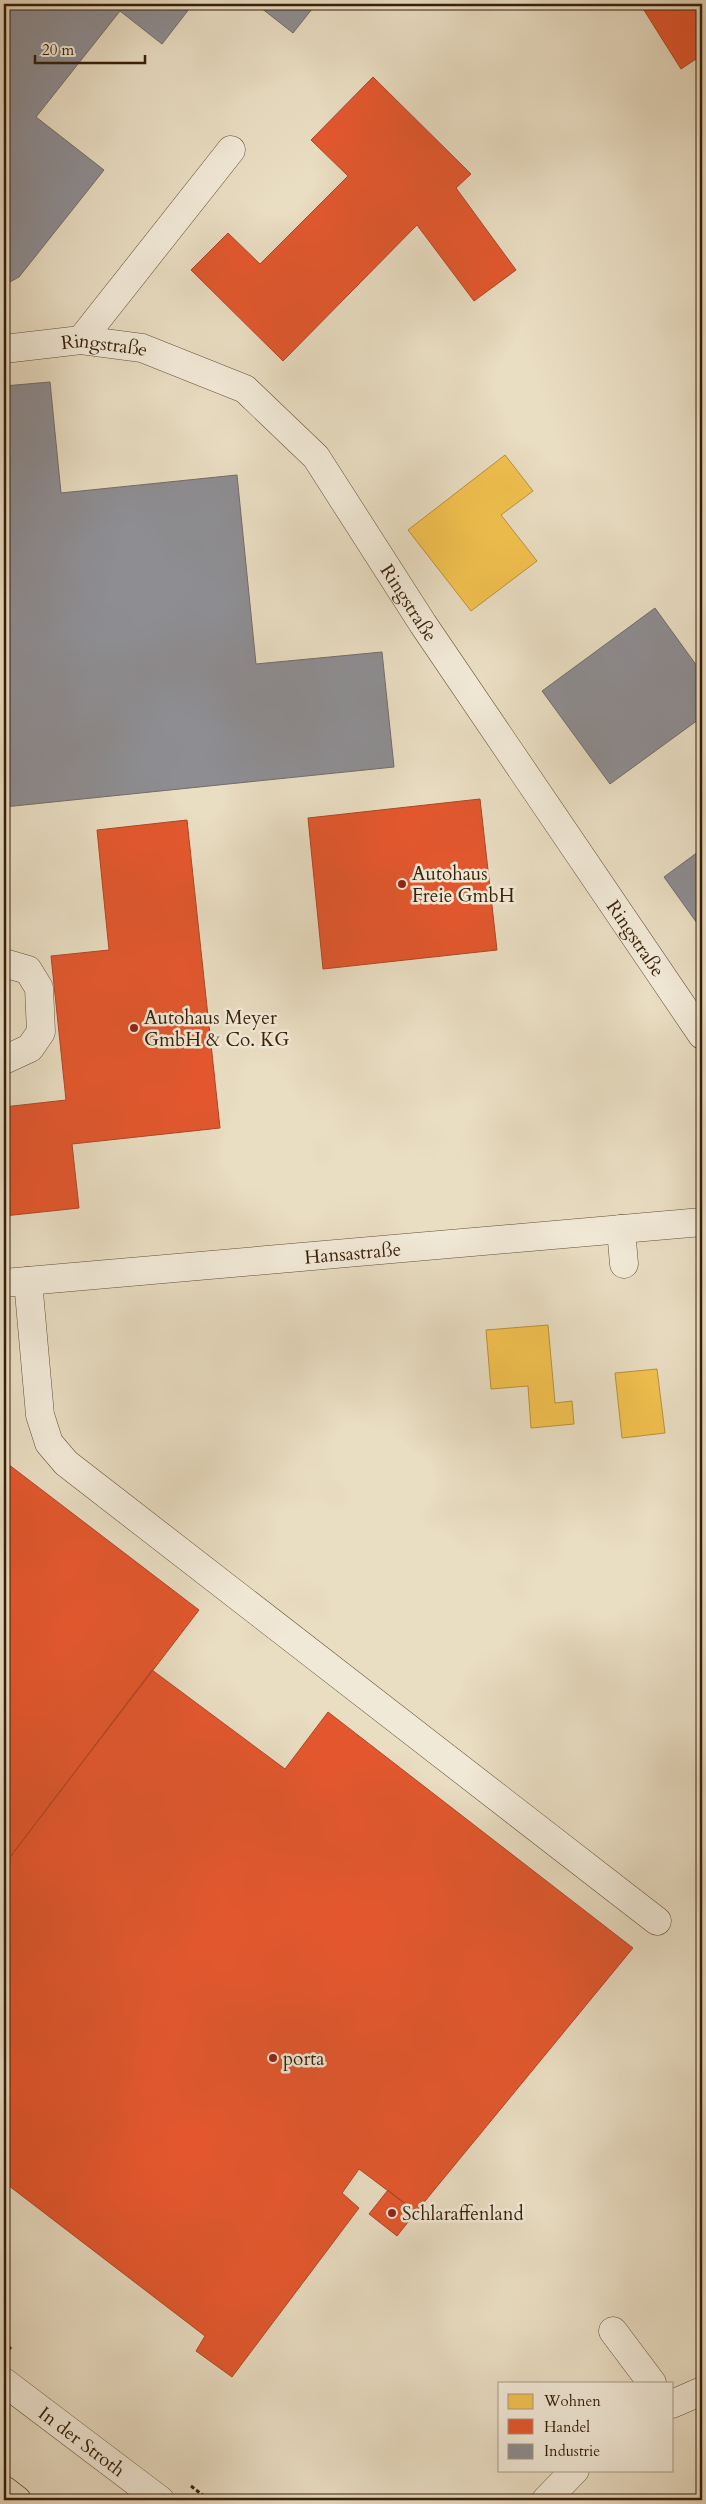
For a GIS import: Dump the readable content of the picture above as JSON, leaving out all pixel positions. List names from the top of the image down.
{
  "streets": {
    "street": ["Ringstraße", "Hansastraße", "In der Stroth"]
  },
  "places": [
    "Autohaus Freie GmbH",
    "Autohaus Meyer GmbH & Co. KG",
    "porta",
    "Schlaraffenland"
  ],
  "legend": ["Wohnen", "Handel", "Industrie"],
  "scale_bar": "20 m"
}
